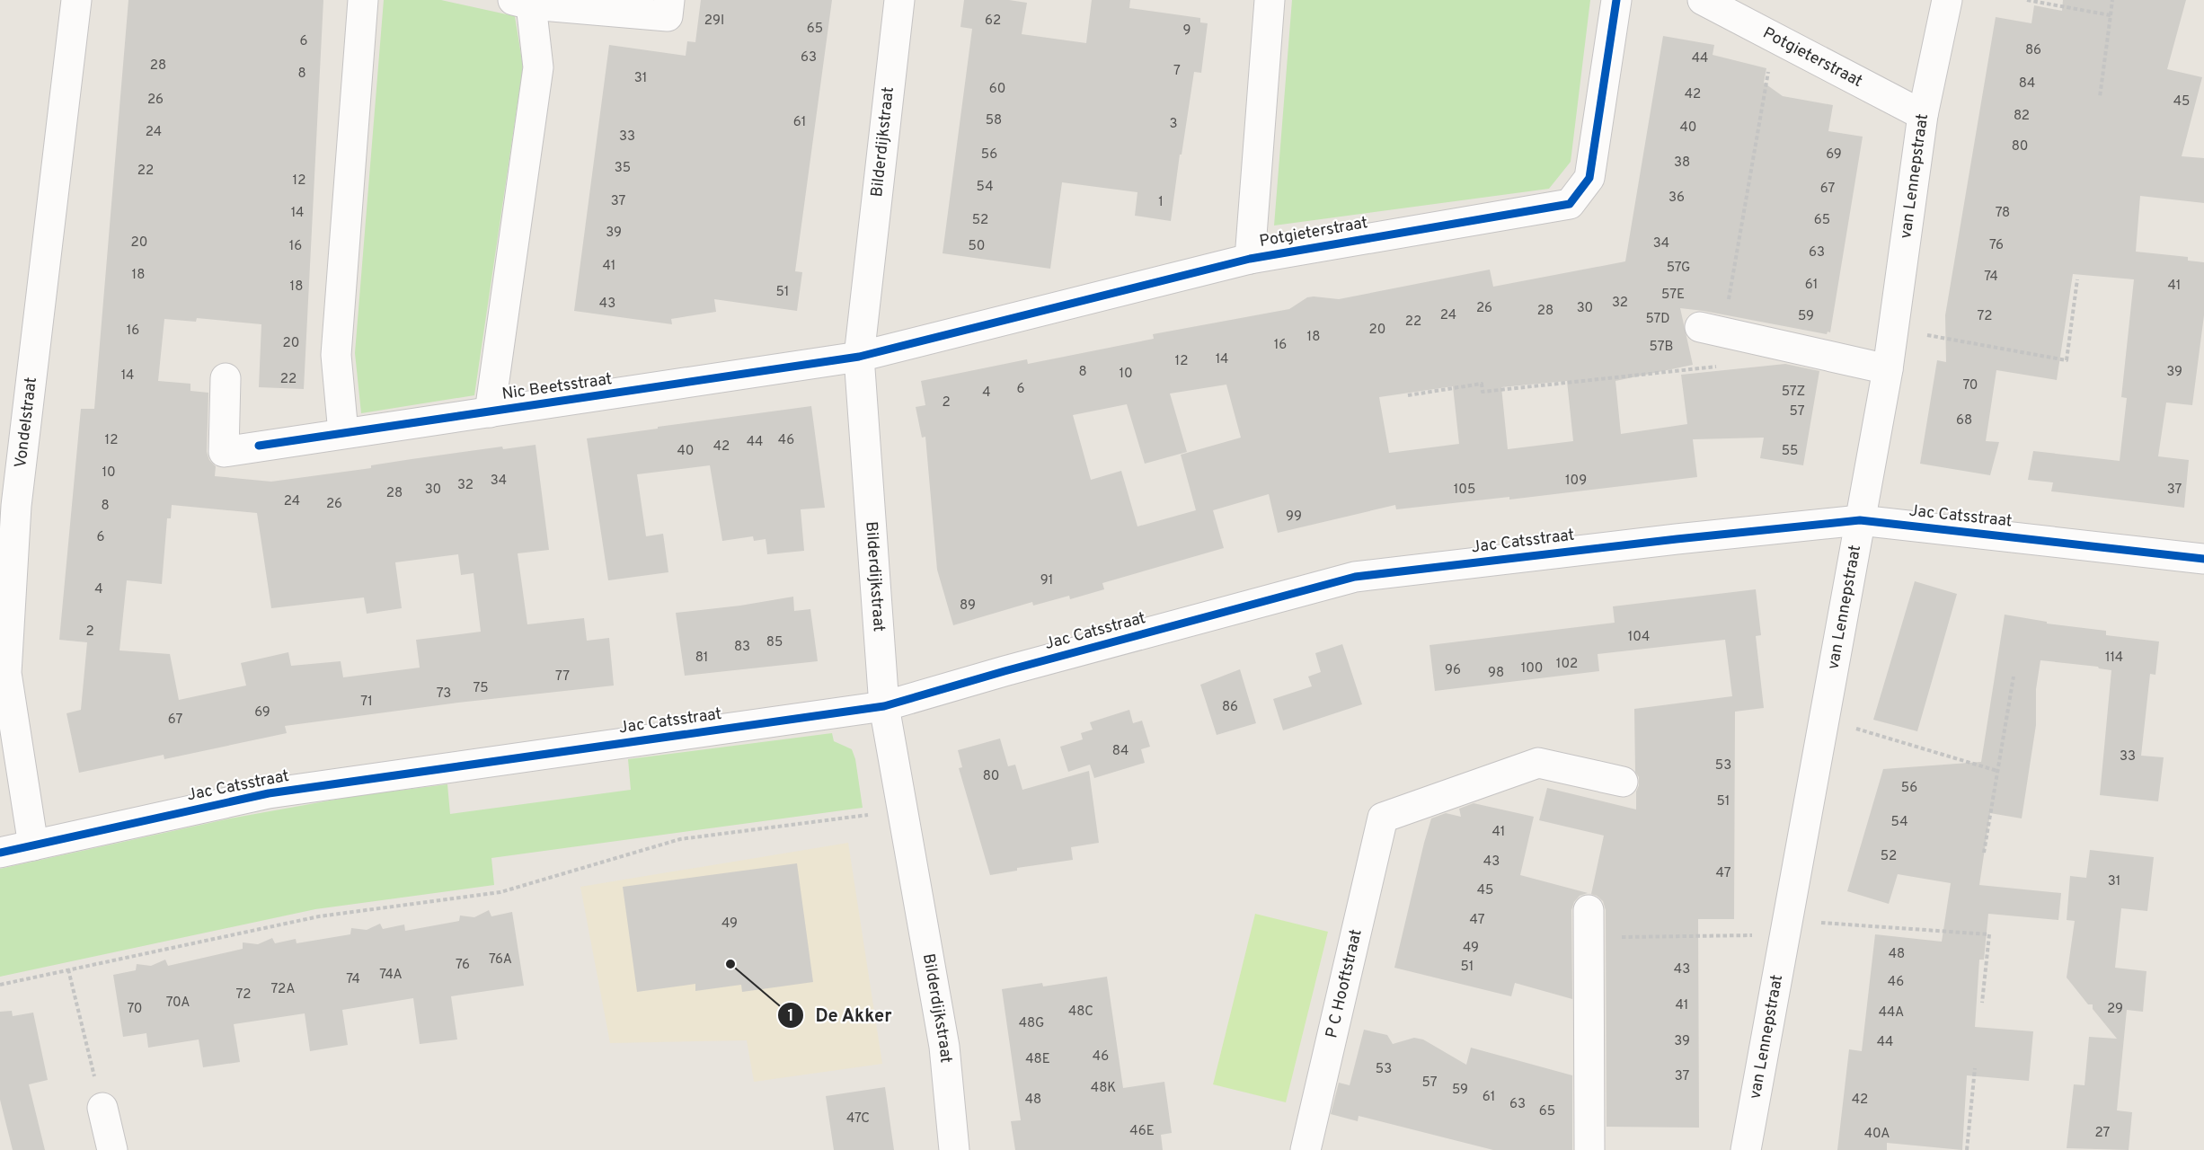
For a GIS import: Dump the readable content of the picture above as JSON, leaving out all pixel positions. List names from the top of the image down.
{
  "streets": {
    "street": [
      "Potgieterstraat",
      "Bilderdijkstraat",
      "van Lennepstraat",
      "Nic Beetsstraat",
      "Vondelstraat",
      "Jac Catsstraat",
      "P C Hooftstraat"
    ]
  },
  "crossings": [
    ["Potgieterstraat", "Bilderdijkstraat"],
    ["Potgieterstraat", "van Lennepstraat"],
    ["Potgieterstraat", "Nic Beetsstraat"],
    ["Bilderdijkstraat", "Nic Beetsstraat"],
    ["Bilderdijkstraat", "Jac Catsstraat"],
    ["van Lennepstraat", "Jac Catsstraat"],
    ["Vondelstraat", "Jac Catsstraat"]
  ],
  "places": ["De Akker"],
  "house_numbers": [
    "29I",
    "62",
    "65",
    "9",
    "6",
    "86",
    "63",
    "44",
    "28",
    "7",
    "8",
    "31",
    "84",
    "60",
    "42",
    "26",
    "45",
    "82",
    "58",
    "61",
    "3",
    "40",
    "24",
    "33",
    "80",
    "56",
    "69",
    "38",
    "35",
    "22",
    "12",
    "54",
    "67",
    "36",
    "37",
    "1",
    "14",
    "78",
    "52",
    "65",
    "39",
    "20",
    "34",
    "76",
    "16",
    "50",
    "63",
    "41",
    "57G",
    "18",
    "74",
    "61",
    "41",
    "18",
    "51",
    "57E",
    "32",
    "43",
    "26",
    "30",
    "28",
    "24",
    "59",
    "72",
    "57D",
    "22",
    "20",
    "16",
    "18",
    "20",
    "16",
    "57B",
    "14",
    "12",
    "8",
    "39",
    "10",
    "14",
    "22",
    "70",
    "6",
    "57Z",
    "4",
    "2",
    "57",
    "68",
    "12",
    "46",
    "44",
    "42",
    "40",
    "55",
    "10",
    "34",
    "109",
    "32",
    "30",
    "105",
    "37",
    "28",
    "24",
    "26",
    "8",
    "99",
    "6",
    "91",
    "4",
    "89",
    "2",
    "104",
    "85",
    "83",
    "81",
    "114",
    "102",
    "100",
    "96",
    "98",
    "77",
    "75",
    "73",
    "71",
    "86",
    "69",
    "67",
    "84",
    "33",
    "53",
    "80",
    "56",
    "51",
    "54",
    "41",
    "52",
    "43",
    "47",
    "31",
    "45",
    "47",
    "49",
    "49",
    "48",
    "76A",
    "76",
    "51",
    "43",
    "74A",
    "74",
    "46",
    "72A",
    "72",
    "70A",
    "41",
    "70",
    "29",
    "48C",
    "44A",
    "48G",
    "39",
    "44",
    "46",
    "48E",
    "53",
    "37",
    "57",
    "48K",
    "59",
    "61",
    "48",
    "42",
    "63",
    "65",
    "47C",
    "46E",
    "27",
    "40A"
  ]
}
